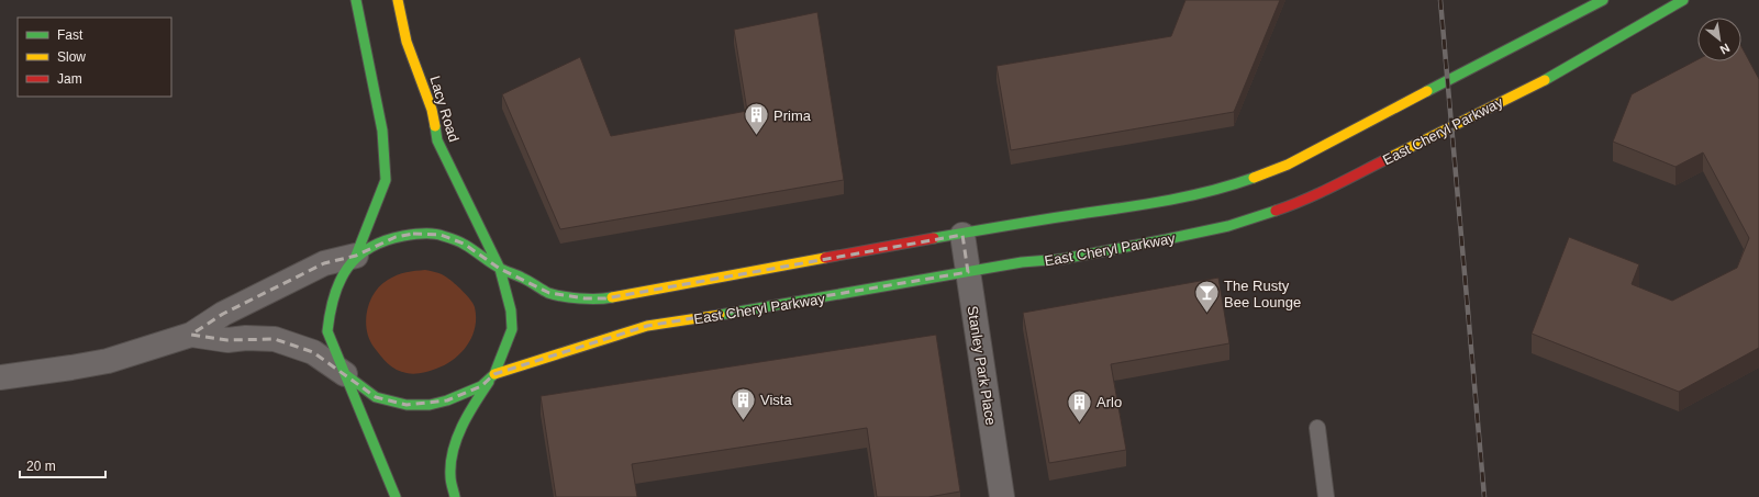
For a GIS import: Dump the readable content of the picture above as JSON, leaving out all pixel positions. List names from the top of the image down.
{
  "streets": {
    "street": ["Lacy Road", "East Cheryl Parkway", "Stanley Park Place"]
  },
  "crossings": [
    ["Lacy Road", "East Cheryl Parkway"],
    ["East Cheryl Parkway", "Stanley Park Place"]
  ],
  "places": {
    "building": ["Prima", "Vista", "Arlo"],
    "bar": ["The Rusty Bee Lounge"]
  },
  "legend": ["Fast", "Slow", "Jam"],
  "scale_bar": "20 m",
  "north": "bottom right"
}
